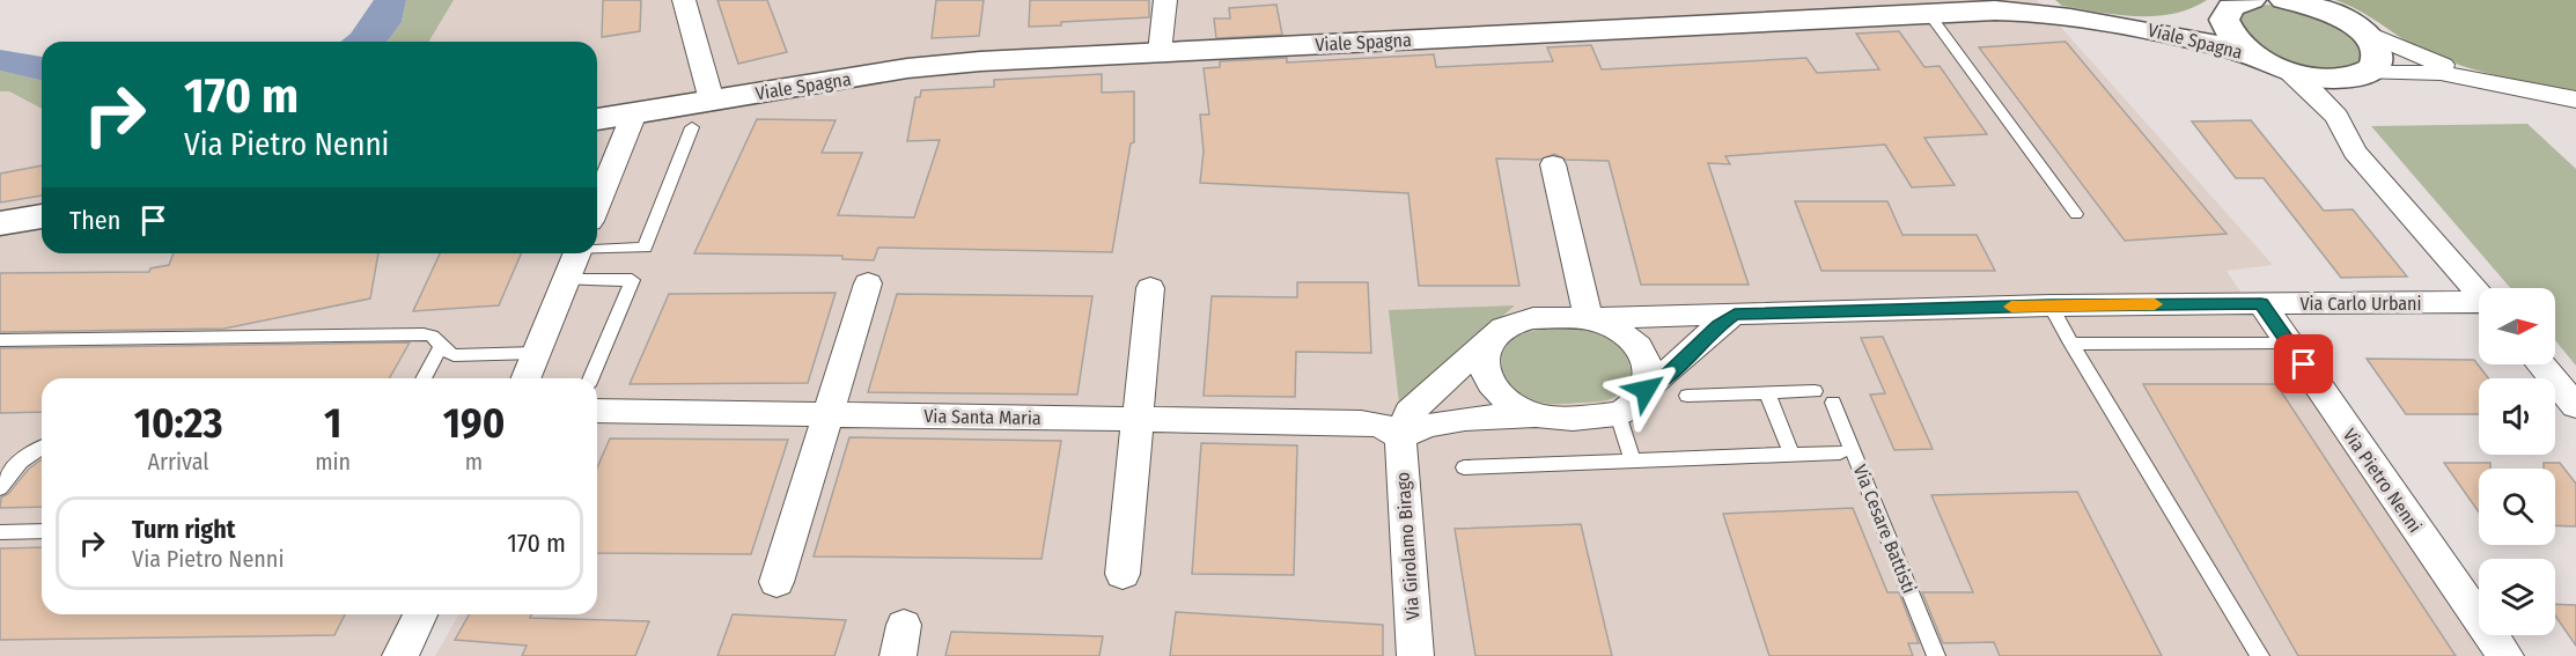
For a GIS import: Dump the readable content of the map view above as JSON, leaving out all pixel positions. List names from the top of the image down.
{
  "streets": {
    "street": [
      "Viale Spagna",
      "Via Carlo Urbani",
      "Via Santa Maria",
      "Via Pietro Nenni",
      "Via Girolamo Birago"
    ],
    "lane": ["Via Cesare Battisti"]
  },
  "crossings": [
    ["Via Carlo Urbani", "Via Pietro Nenni"],
    ["Via Carlo Urbani", "Via Girolamo Birago"],
    ["Via Santa Maria", "Via Girolamo Birago"]
  ],
  "north": "right",
  "page": {
    "turn": ["170 m", "Via Pietro Nenni"],
    "then": "Then",
    "eta": [
      "10:23",
      "Arrival",
      "1",
      "min",
      "190",
      "m"
    ],
    "list": [
      {
        "name": "Turn right",
        "note": "Via Pietro Nenni",
        "value": "170 m"
      }
    ]
  }
}
